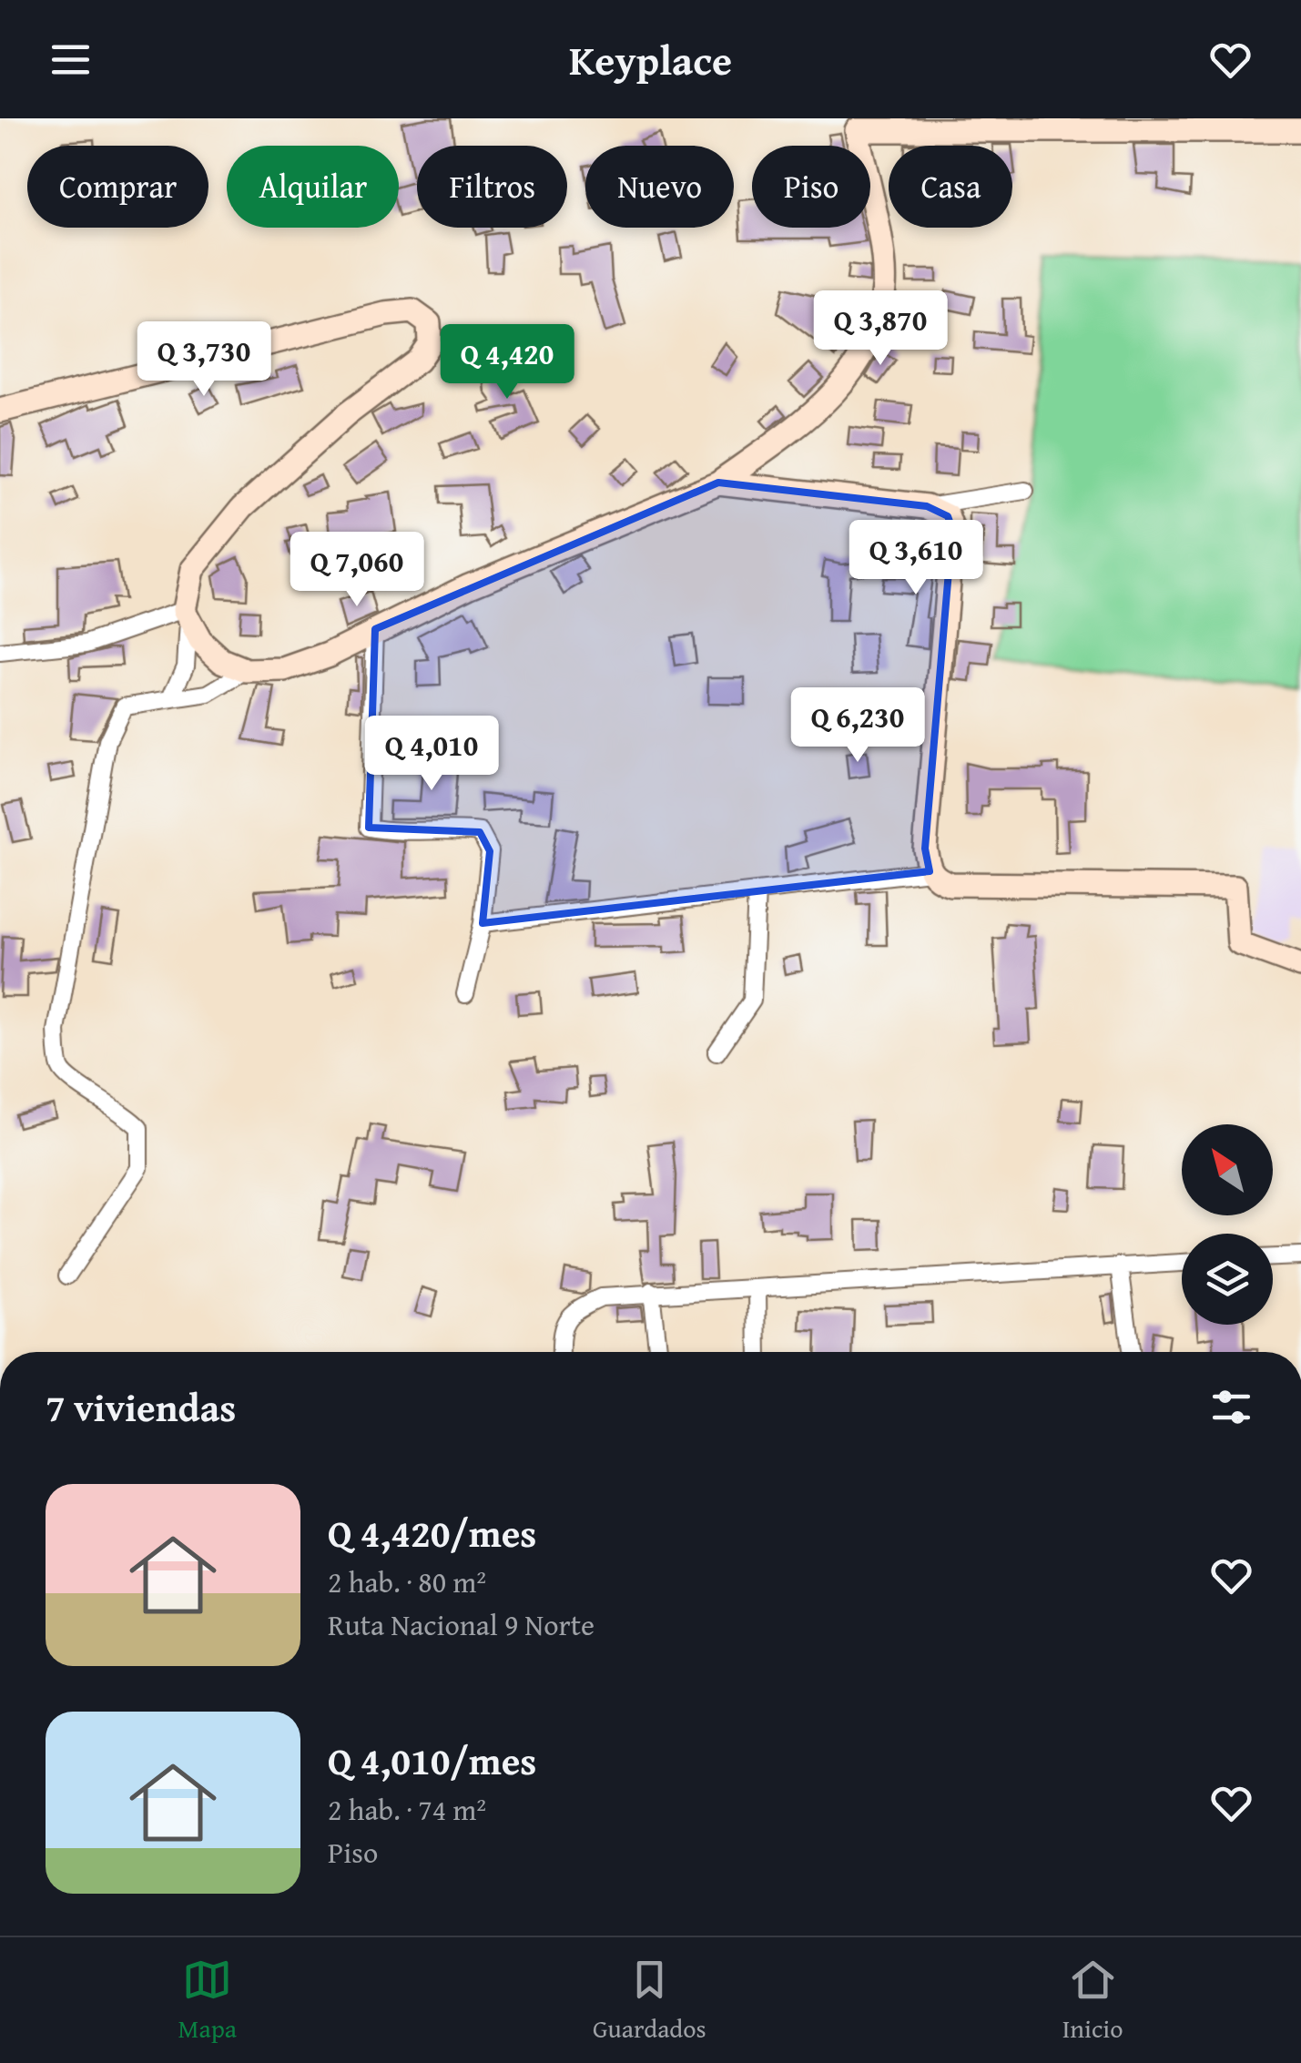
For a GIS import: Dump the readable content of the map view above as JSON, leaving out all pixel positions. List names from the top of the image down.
{
  "north": "top left",
  "page": {
    "header": "Keyplace",
    "chip": [
      "Comprar",
      "Alquilar",
      "Filtros",
      "Nuevo",
      "Piso",
      "Casa"
    ],
    "price": [
      "Q 3,870",
      "Q 3,730",
      "Q 4,420",
      "Q 3,610",
      "Q 7,060",
      "Q 6,230",
      "Q 4,010"
    ],
    "heading": "7 viviendas",
    "list": [
      {
        "name": "Q 4,420/mes",
        "note": "2 hab. · 80 m² · Ruta Nacional 9 Norte"
      },
      {
        "name": "Q 4,010/mes",
        "note": "2 hab. · 74 m² · Piso"
      }
    ],
    "tabs": ["Mapa", "Guardados", "Inicio"]
  }
}
